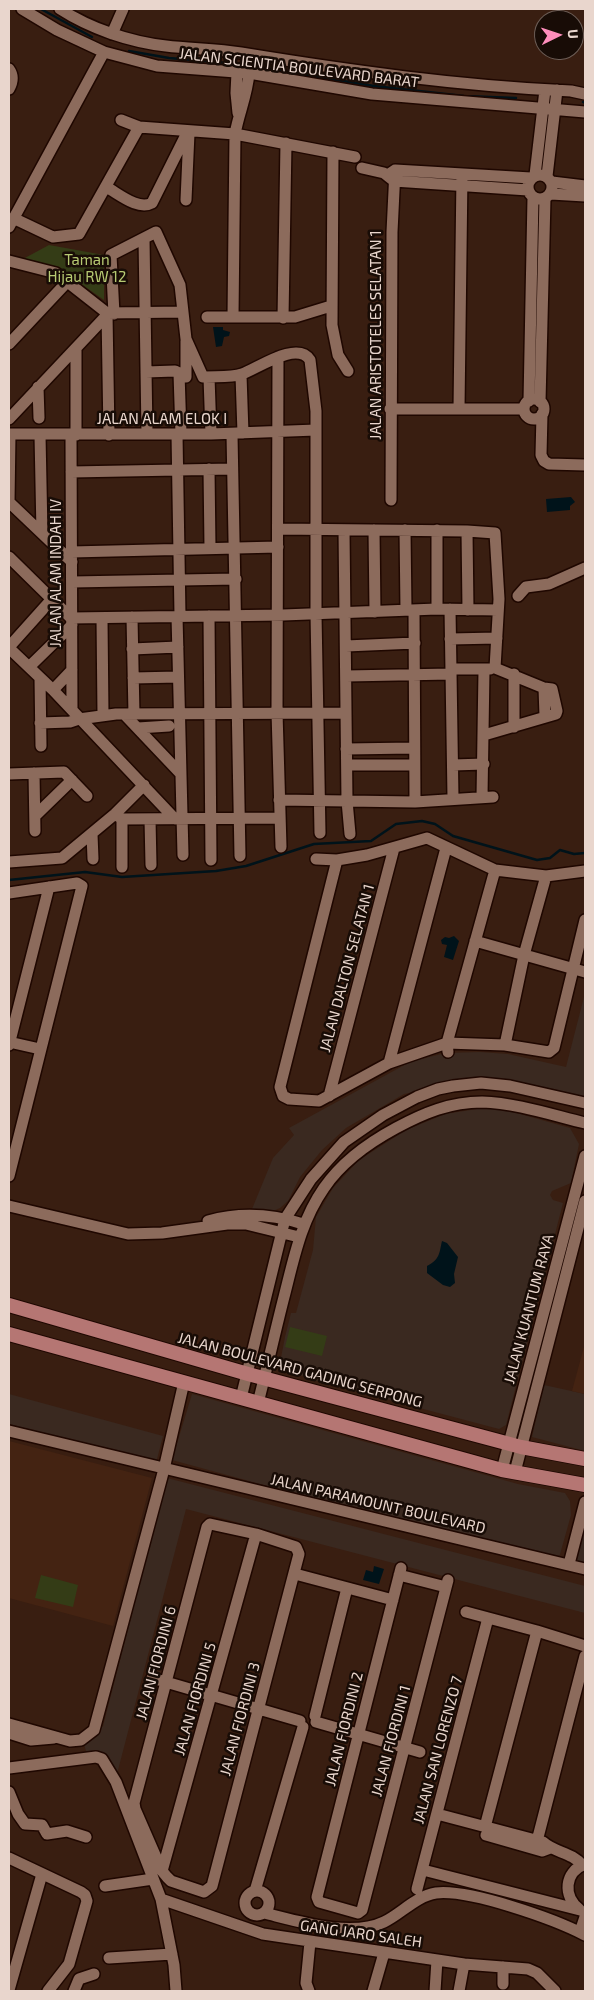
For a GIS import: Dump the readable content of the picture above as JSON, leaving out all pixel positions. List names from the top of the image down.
{
  "streets": {
    "main road": ["JALAN BOULEVARD GADING SERPONG"],
    "street": [
      "JALAN SCIENTIA BOULEVARD BARAT",
      "JALAN ARISTOTELES SELATAN 1",
      "JALAN ALAM ELOK I",
      "JALAN ALAM INDAH IV",
      "JALAN DALTON SELATAN 1",
      "JALAN KUANTUM RAYA",
      "JALAN PARAMOUNT BOULEVARD",
      "JALAN FIORDINI 6",
      "JALAN FIORDINI 5",
      "JALAN FIORDINI 3",
      "JALAN FIORDINI 2",
      "JALAN FIORDINI 1",
      "JALAN SAN LORENZO 7",
      "GANG JARO SALEH"
    ]
  },
  "crossings": [
    ["JALAN ALAM ELOK I", "JALAN ALAM INDAH IV"],
    ["JALAN KUANTUM RAYA", "JALAN BOULEVARD GADING SERPONG"],
    ["JALAN FIORDINI 6", "JALAN FIORDINI 5"],
    ["JALAN FIORDINI 6", "JALAN FIORDINI 3"],
    ["JALAN FIORDINI 5", "JALAN FIORDINI 3"],
    ["JALAN FIORDINI 2", "JALAN FIORDINI 1"]
  ],
  "parks": ["Taman Hijau RW 12"],
  "north": "right"
}
